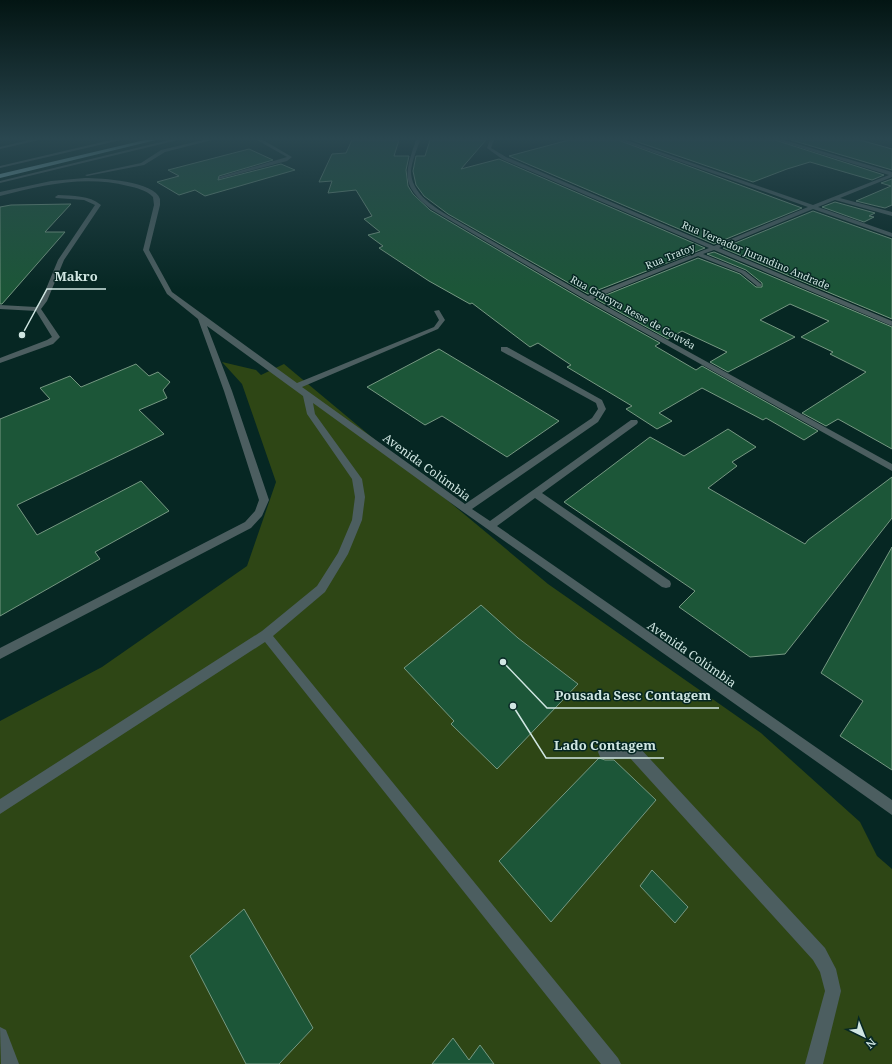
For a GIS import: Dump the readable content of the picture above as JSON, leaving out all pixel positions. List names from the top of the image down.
{
  "streets": {
    "street": [
      "Rua Vereador Jurandino Andrade",
      "Rua Tratoy",
      "Rua Gracyra Resse de Gouvêa",
      "Avenida Colúmbia"
    ]
  },
  "crossings": [
    ["Rua Vereador Jurandino Andrade", "Rua Tratoy"],
    ["Rua Tratoy", "Rua Gracyra Resse de Gouvêa"]
  ],
  "places": ["Makro", "Pousada Sesc Contagem", "Lado Contagem"],
  "north": "bottom right"
}
